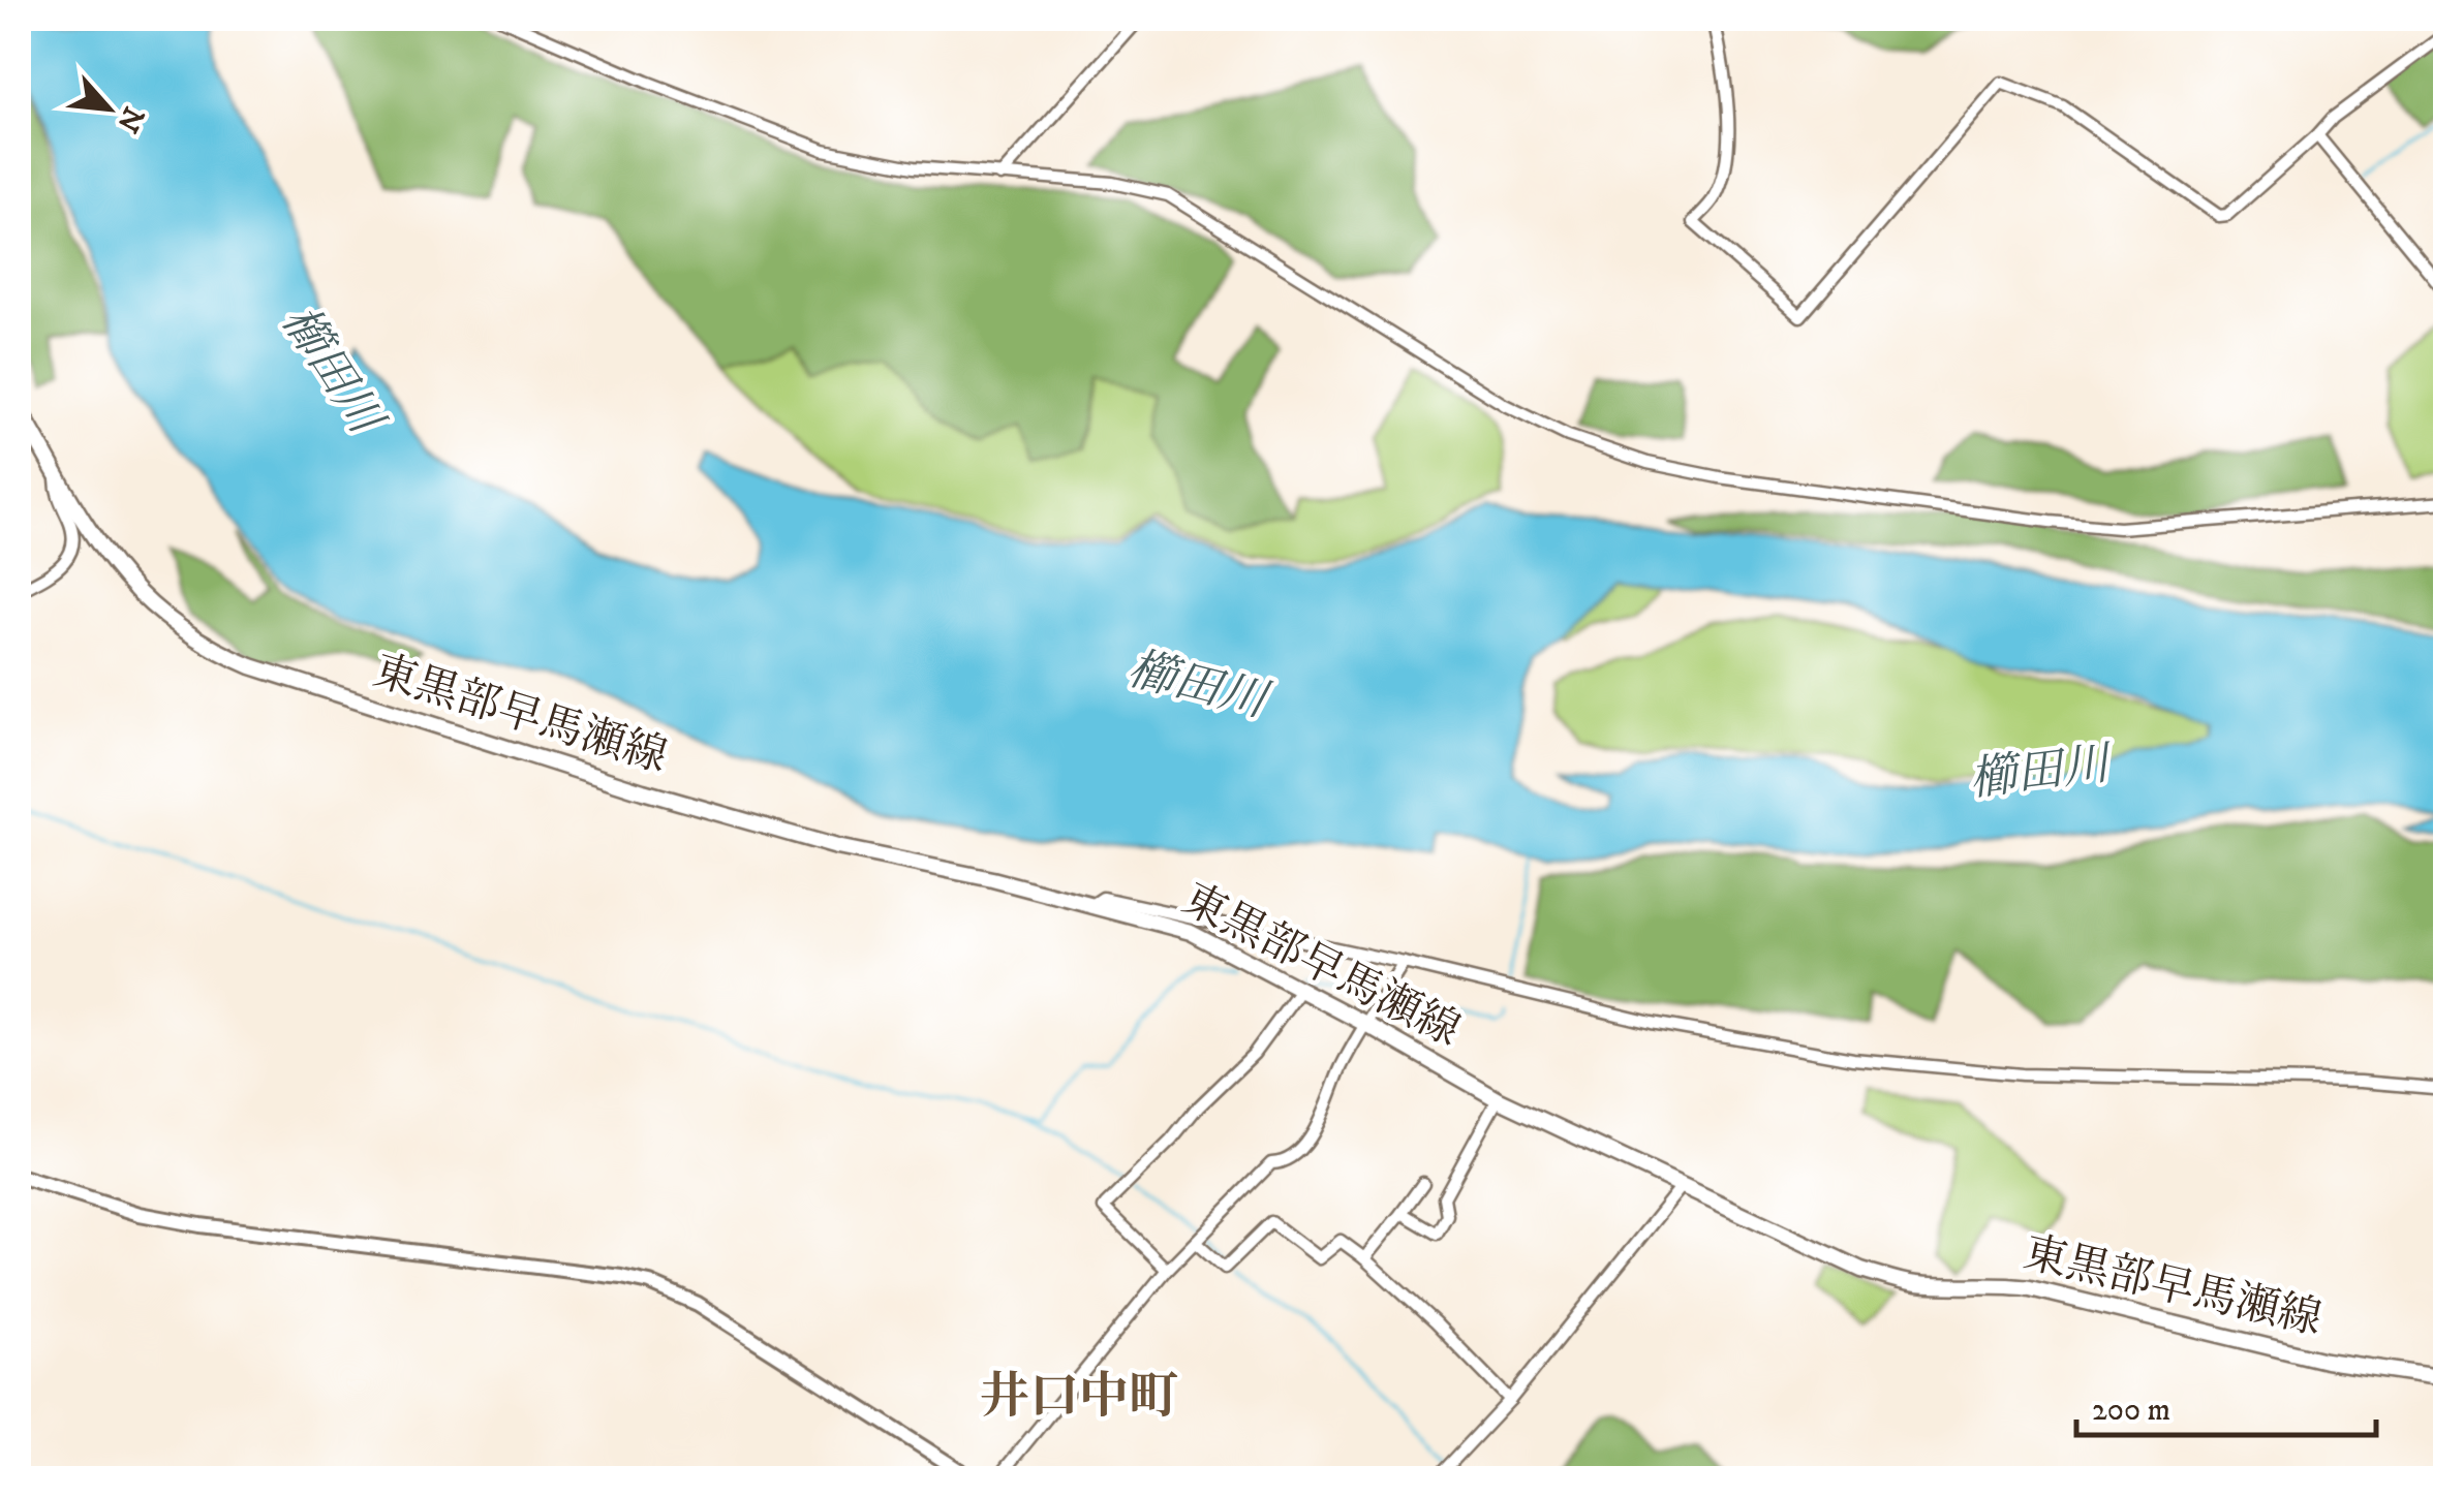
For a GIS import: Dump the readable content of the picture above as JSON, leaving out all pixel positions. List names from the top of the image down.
{
  "streets": {
    "main road": ["東黒部早馬瀬線"]
  },
  "districts": ["井口中町"],
  "water": ["櫛田川"],
  "scale_bar": "200 m",
  "north": "bottom right"
}
